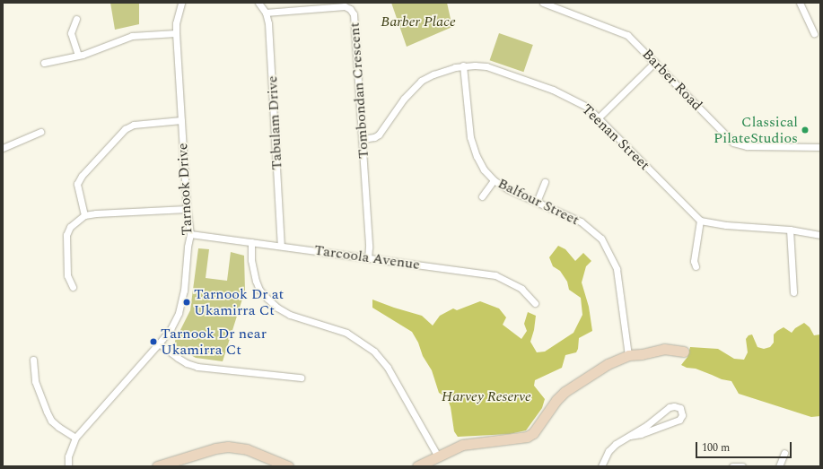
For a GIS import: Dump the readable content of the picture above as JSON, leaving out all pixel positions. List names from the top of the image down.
{
  "streets": {
    "street": [
      "Barber Road",
      "Tombondan Crescent",
      "Tabulam Drive",
      "Teenan Street",
      "Tarnook Drive",
      "Balfour Street",
      "Tarcoola Avenue"
    ]
  },
  "crossings": [
    ["Tombondan Crescent", "Tabulam Drive"],
    ["Tombondan Crescent", "Teenan Street"],
    ["Tombondan Crescent", "Tarcoola Avenue"],
    ["Tabulam Drive", "Tarcoola Avenue"],
    ["Teenan Street", "Balfour Street"],
    ["Tarnook Drive", "Tarcoola Avenue"]
  ],
  "parks": ["Barber Place", "Harvey Reserve"],
  "places": ["Classical PilateStudios", "Tarnook Dr at Ukamirra Ct", "Tarnook Dr near Ukamirra Ct"],
  "scale_bar": "100 m"
}
